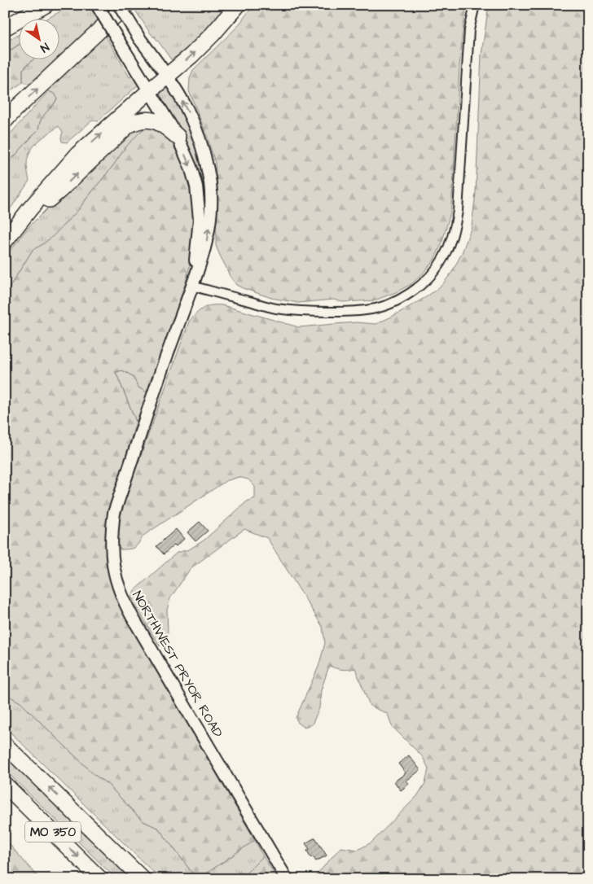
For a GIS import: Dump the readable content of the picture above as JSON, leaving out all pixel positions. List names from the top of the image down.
{
  "streets": {
    "highway": ["MO 350"],
    "main road": ["NORTHWEST PRYOR ROAD"]
  },
  "north": "bottom right"
}
